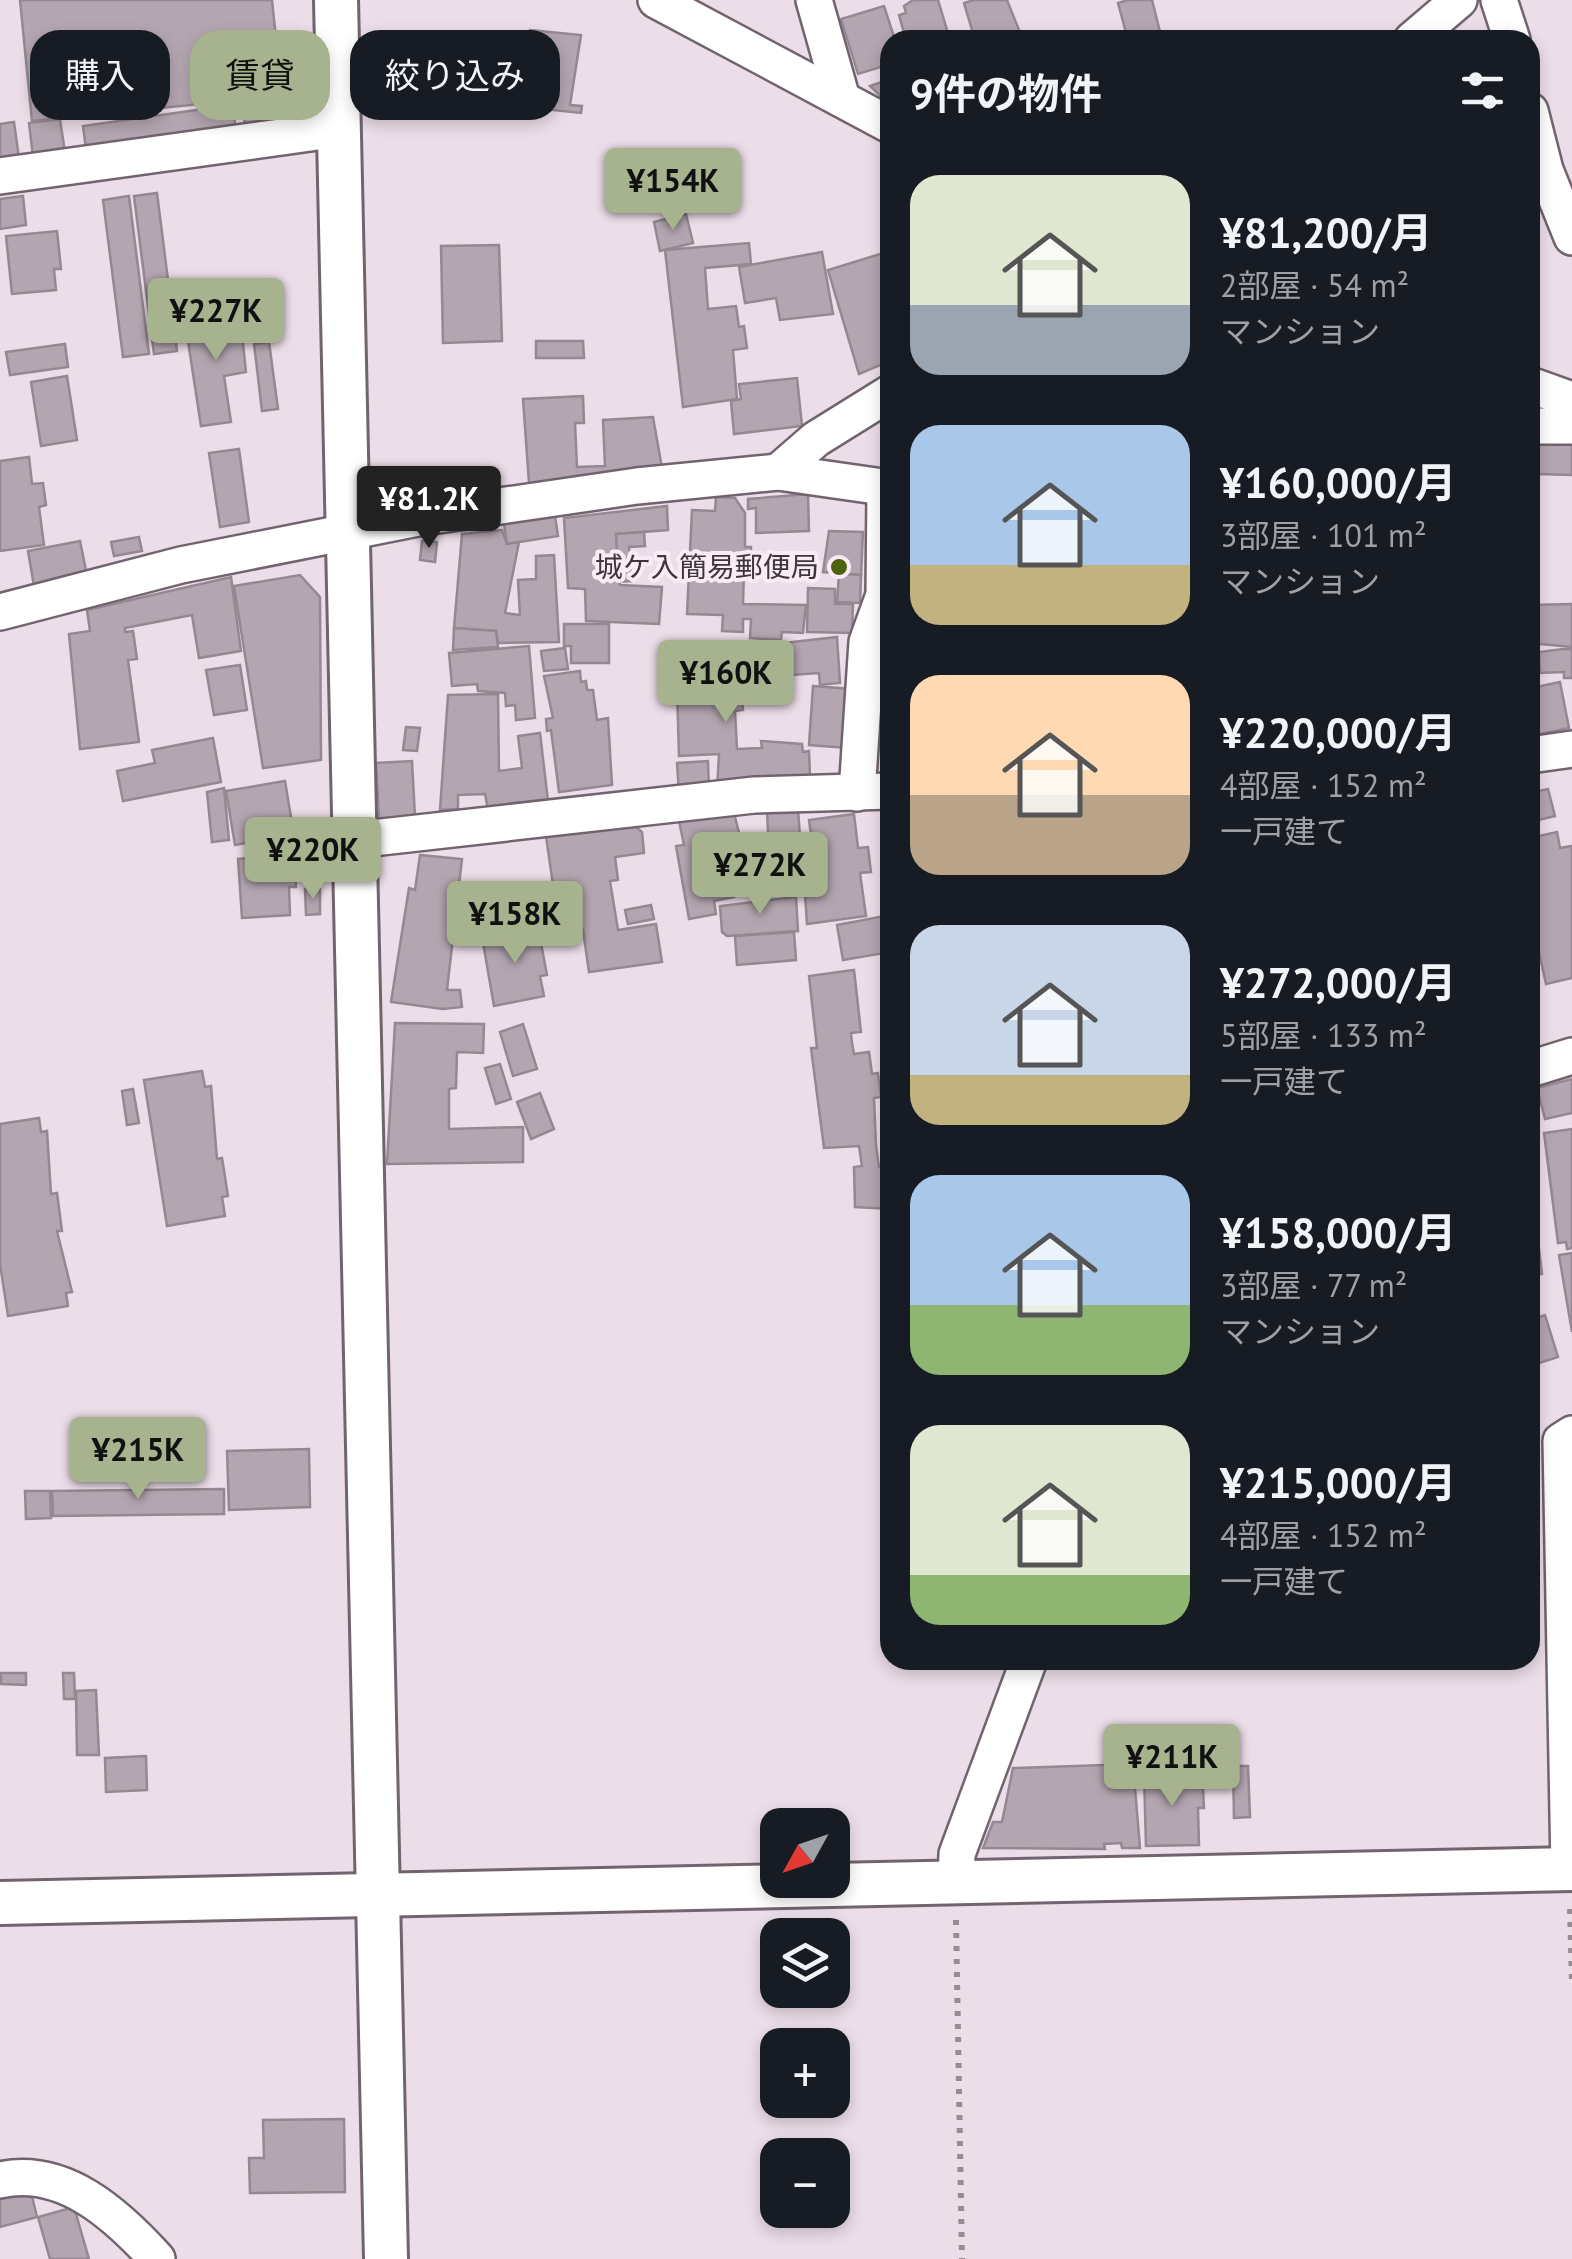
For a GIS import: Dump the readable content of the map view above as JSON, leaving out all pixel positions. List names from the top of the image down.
{
  "places": ["城ケ入簡易郵便局"],
  "north": "bottom left",
  "page": {
    "chip": ["購入", "賃貸", "絞り込み"],
    "heading": "9件の物件",
    "price": [
      "¥154K",
      "¥227K",
      "¥81.2K",
      "¥160K",
      "¥220K",
      "¥272K",
      "¥158K",
      "¥215K",
      "¥211K"
    ],
    "list": [
      {
        "name": "¥81,200/月",
        "note": "2部屋 · 54 m² · マンション"
      },
      {
        "name": "¥160,000/月",
        "note": "3部屋 · 101 m² · マンション"
      },
      {
        "name": "¥220,000/月",
        "note": "4部屋 · 152 m² · 一戸建て"
      },
      {
        "name": "¥272,000/月",
        "note": "5部屋 · 133 m² · 一戸建て"
      },
      {
        "name": "¥158,000/月",
        "note": "3部屋 · 77 m² · マンション"
      },
      {
        "name": "¥215,000/月",
        "note": "4部屋 · 152 m² · 一戸建て"
      }
    ],
    "map_buttons": ["+", "−"]
  }
}
